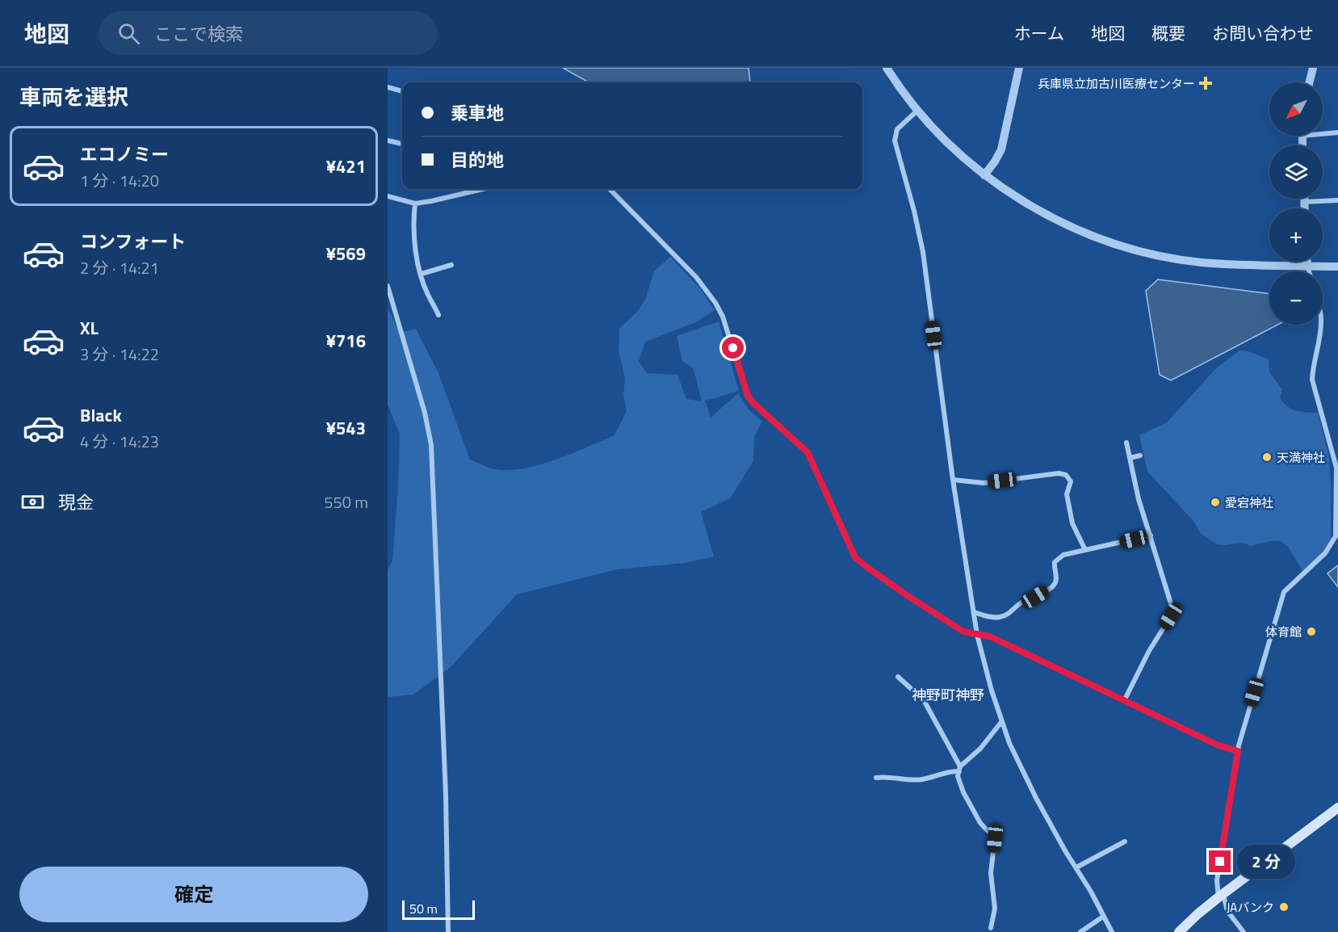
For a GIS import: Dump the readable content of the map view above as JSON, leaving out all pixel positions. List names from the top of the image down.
{
  "districts": ["神野町神野"],
  "places": {
    "health": ["兵庫県立加古川医療センター"],
    "other": [
      "天満神社",
      "愛宕神社",
      "体育館",
      "JAバンク"
    ]
  },
  "scale_bar": "50 m",
  "north": "bottom left",
  "page": {
    "header": "地図",
    "search": "ここで検索",
    "nav": [
      "ホーム",
      "地図",
      "概要",
      "お問い合わせ"
    ],
    "heading": "車両を選択",
    "map_buttons": ["+", "−"],
    "banner": ["乗車地", "目的地"],
    "list": [
      {
        "name": "エコノミー",
        "note": "1 分 · 14:20",
        "value": "¥421"
      },
      {
        "name": "コンフォート",
        "note": "2 分 · 14:21",
        "value": "¥569"
      },
      {
        "name": "XL",
        "note": "3 分 · 14:22",
        "value": "¥716"
      },
      {
        "name": "Black",
        "note": "4 分 · 14:23",
        "value": "¥543"
      }
    ],
    "pay": ["現金", "550 m"],
    "bubble": "2 分",
    "buttons": "確定",
    "scale": "50 m"
  }
}
